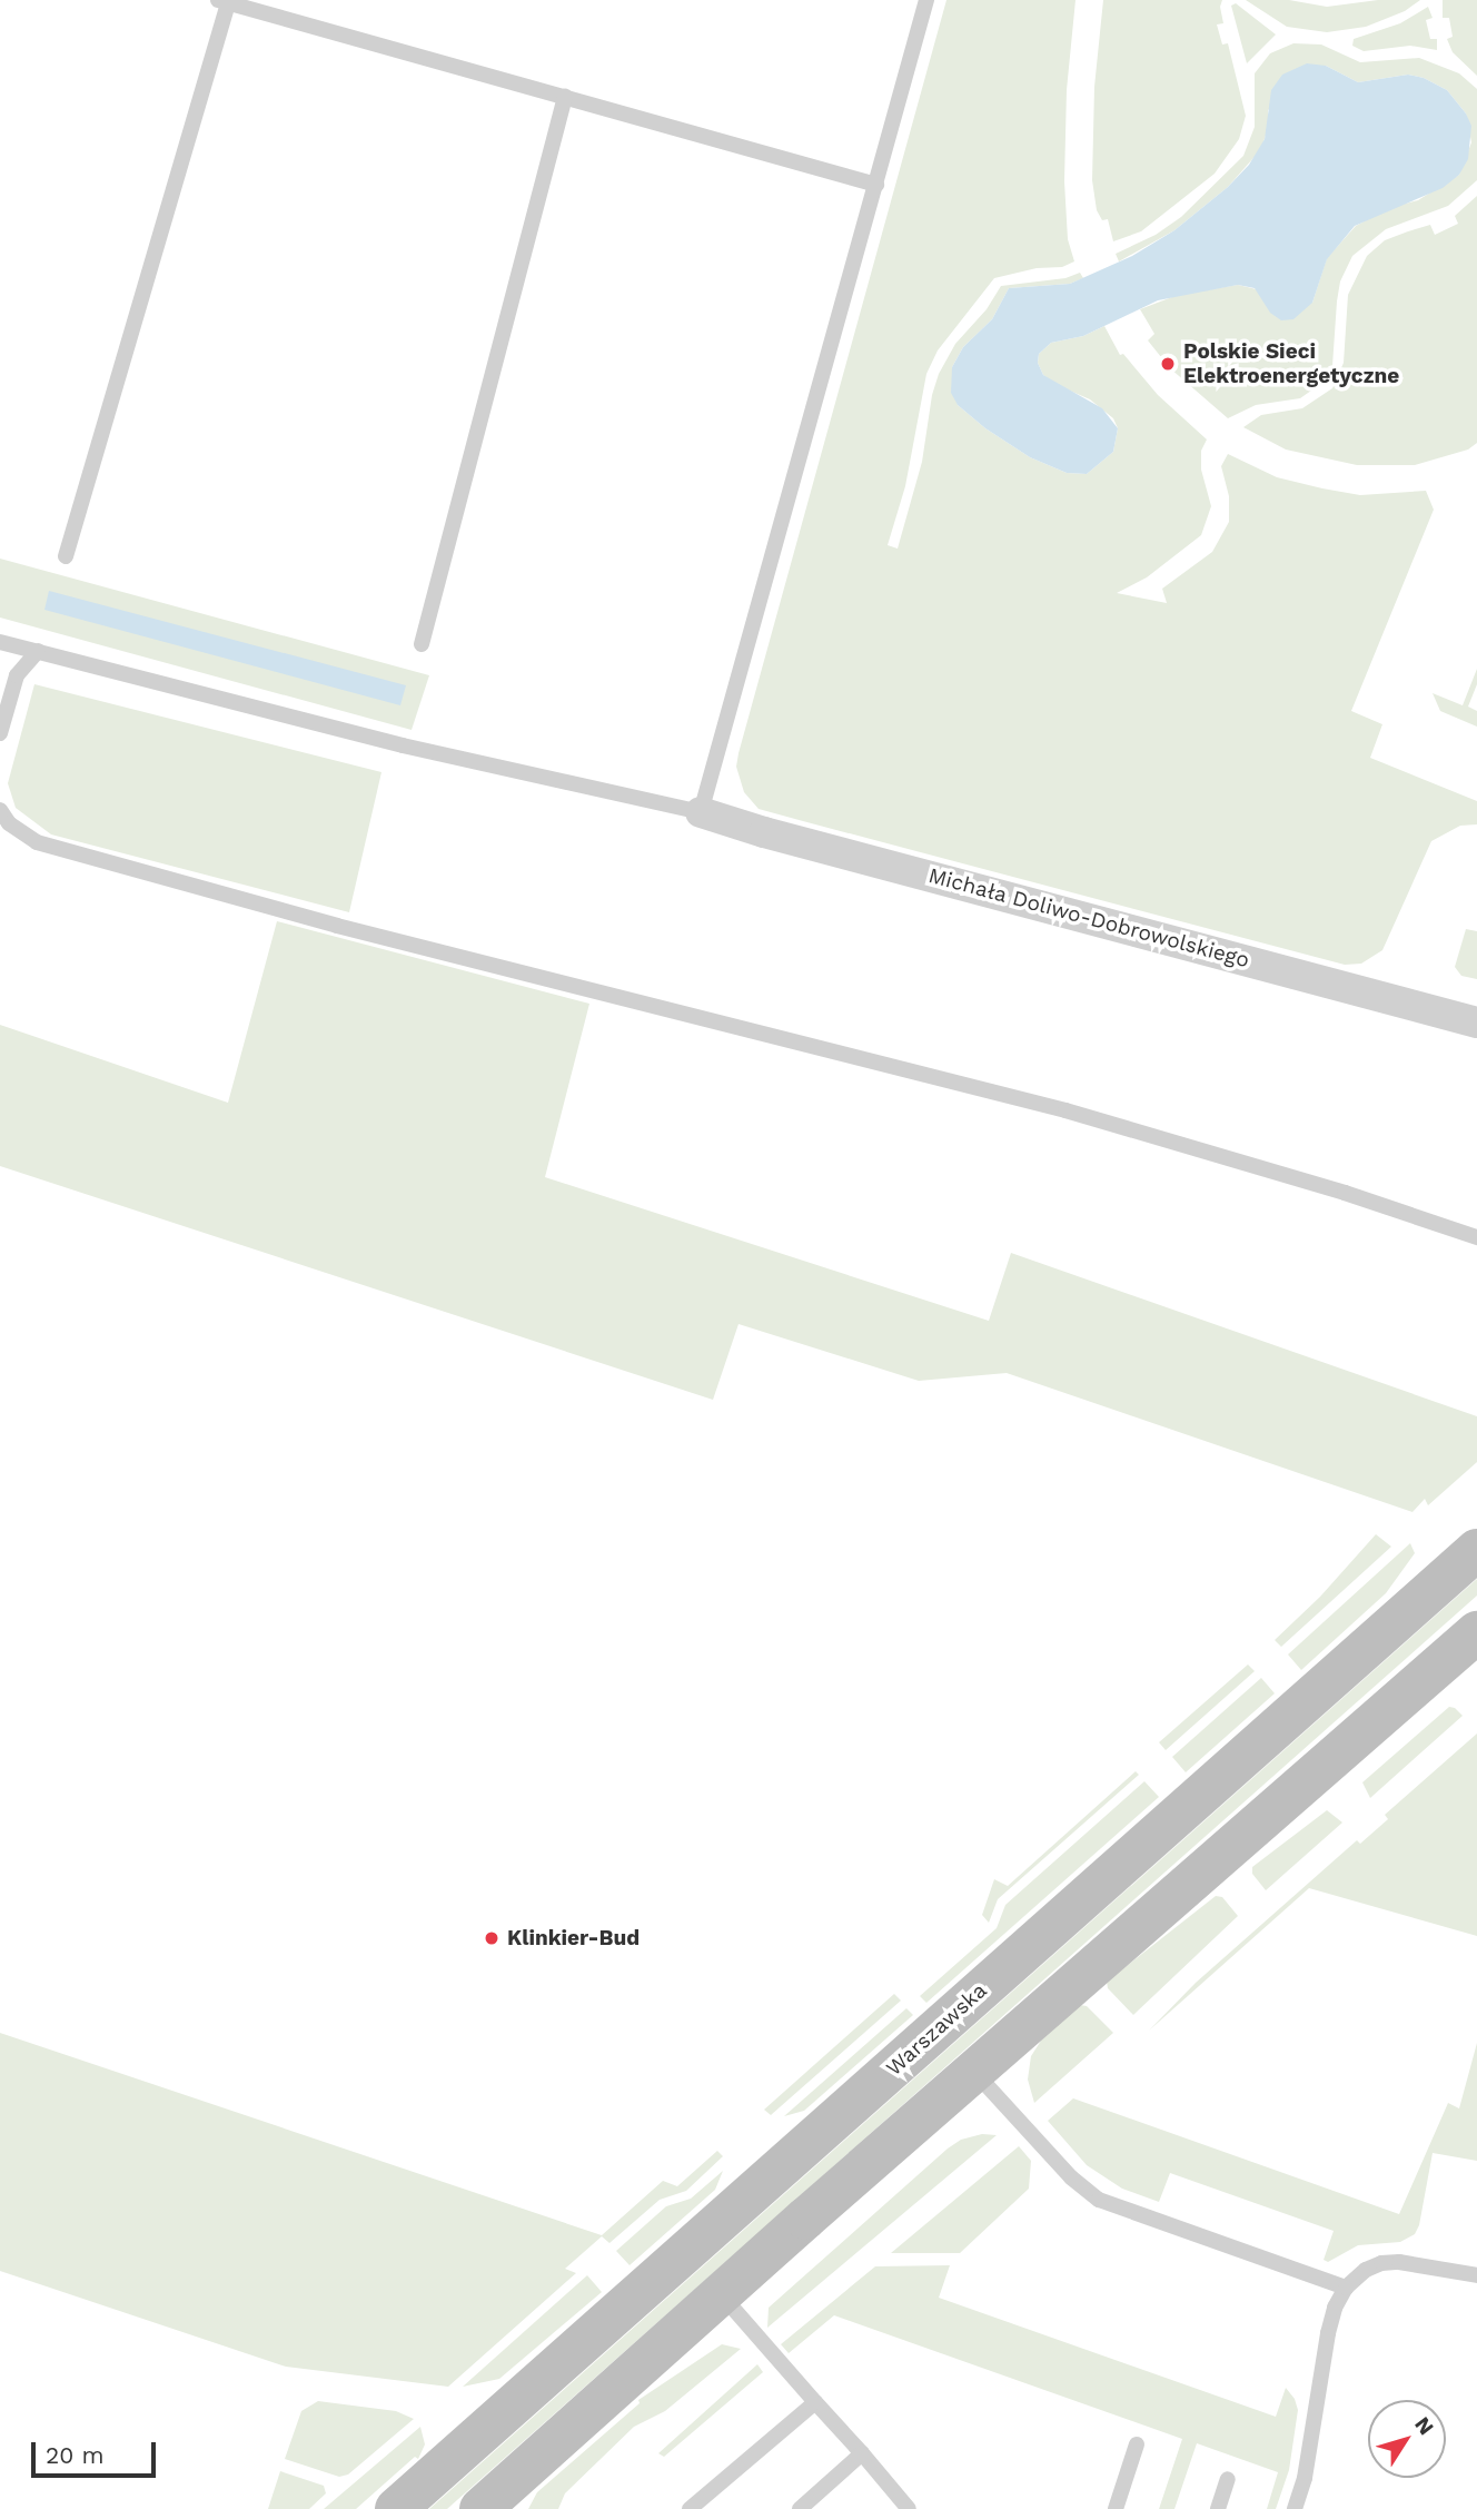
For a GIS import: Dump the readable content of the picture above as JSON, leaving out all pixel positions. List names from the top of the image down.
{
  "streets": {
    "main road": ["Warszawska"],
    "street": ["Michała Doliwo-Dobrowolskiego"]
  },
  "places": ["Polskie Sieci Elektroenergetyczne", "Klinkier-Bud"],
  "scale_bar": "20 m",
  "north": "top right"
}
